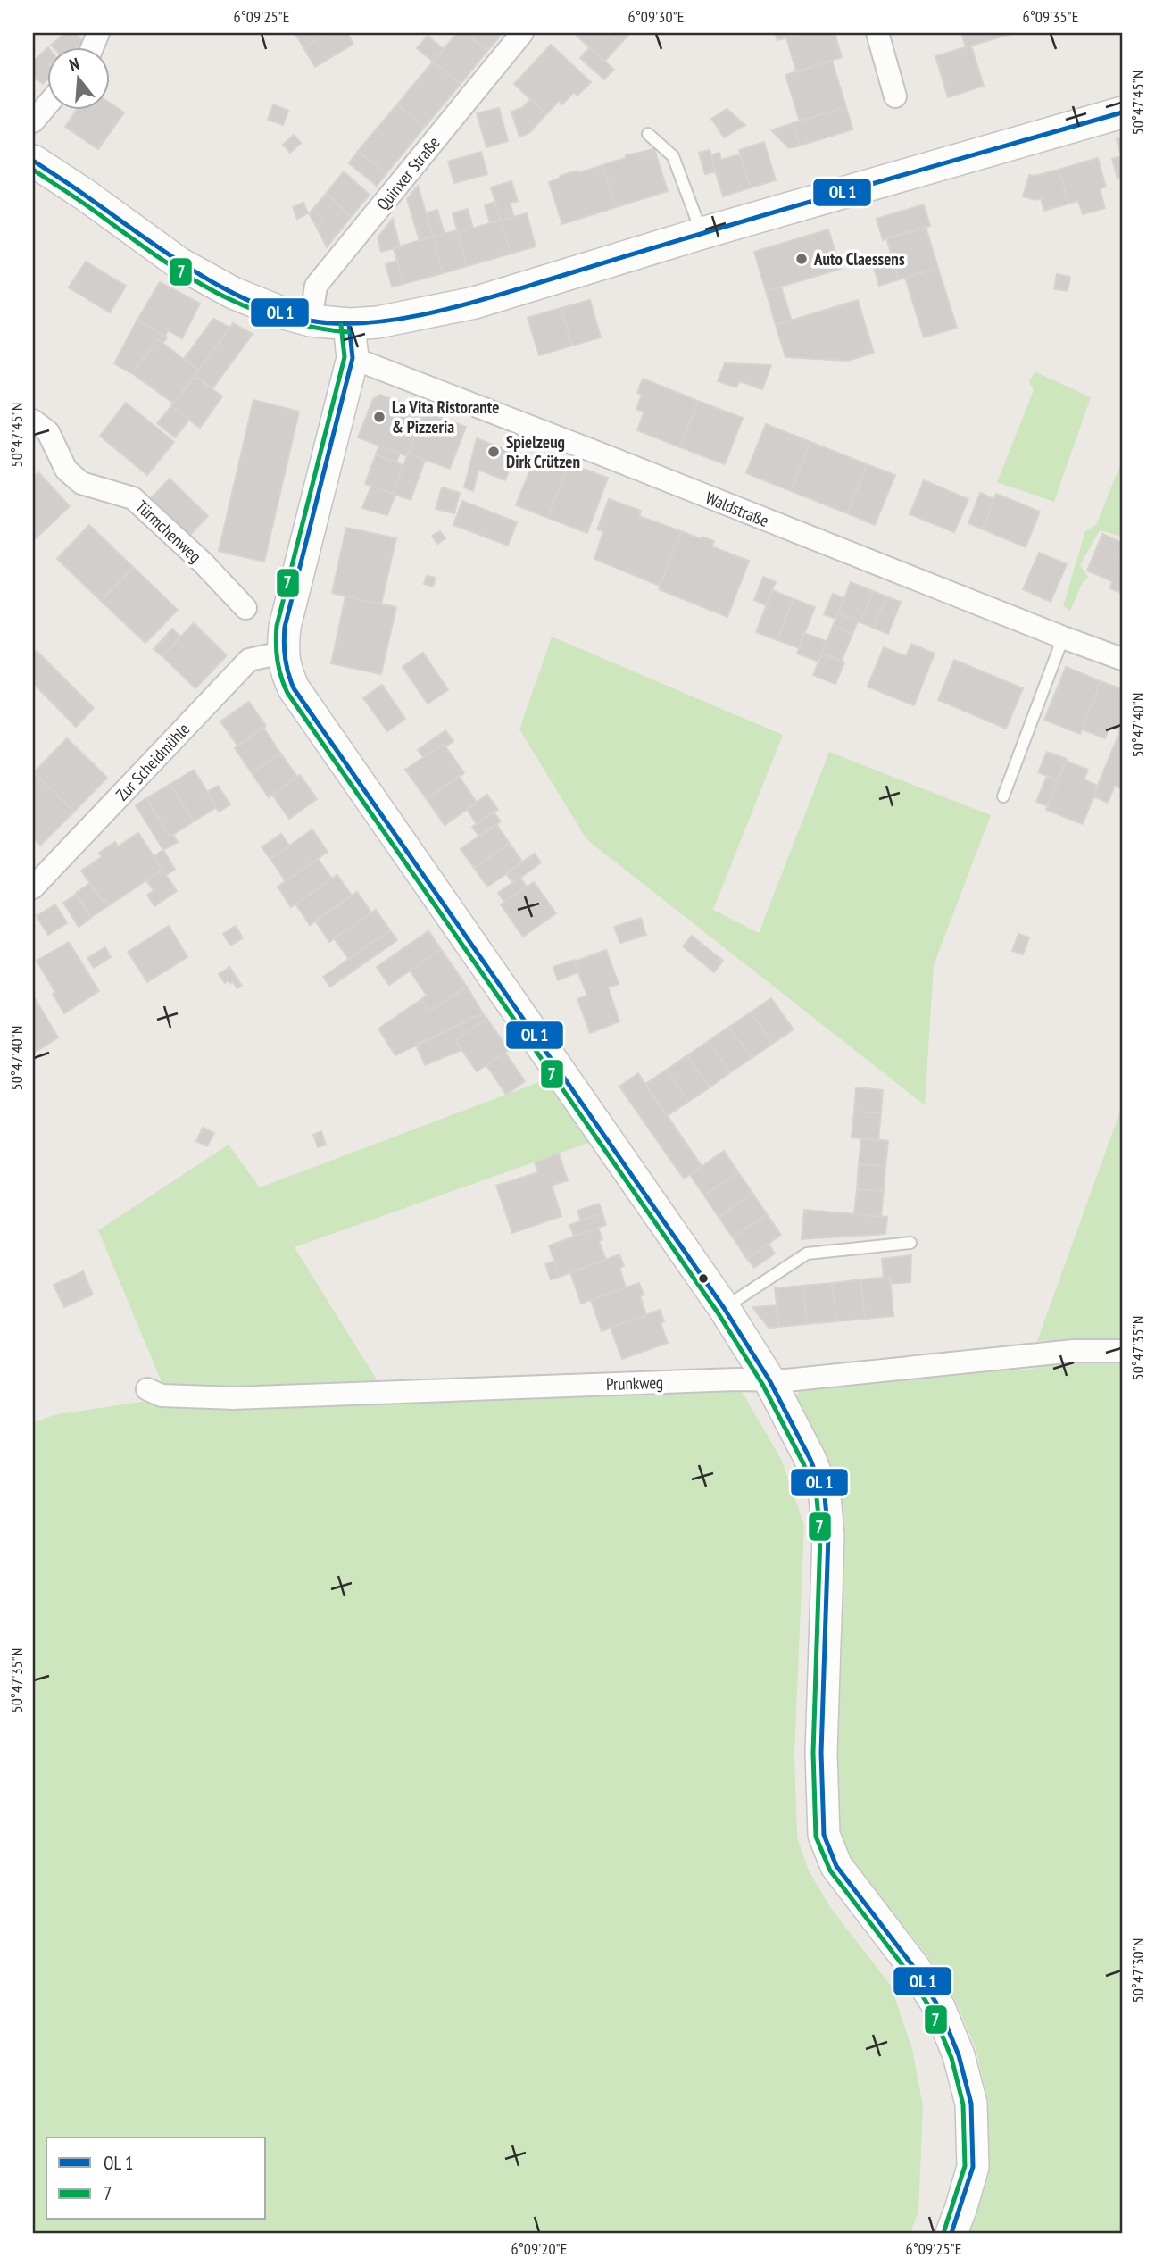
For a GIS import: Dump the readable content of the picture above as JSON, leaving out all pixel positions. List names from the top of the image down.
{
  "streets": {
    "street": [
      "Quinxer Straße",
      "Waldstraße",
      "Türmchenweg",
      "Zur Scheidmühle",
      "Prunkweg"
    ]
  },
  "places": ["Auto Claessens", "La Vita Ristorante & Pizzeria", "Spielzeug Dirk Crützen"],
  "lines": ["transit line 7"],
  "legend": ["OL 1", "7"],
  "north": "top",
  "coordinates": [
    "6°09'25\"E",
    "6°09'30\"E",
    "6°09'35\"E",
    "50°47'45\"N",
    "50°47'40\"N",
    "50°47'35\"N",
    "50°47'30\"N",
    "6°09'20\"E"
  ]
}
